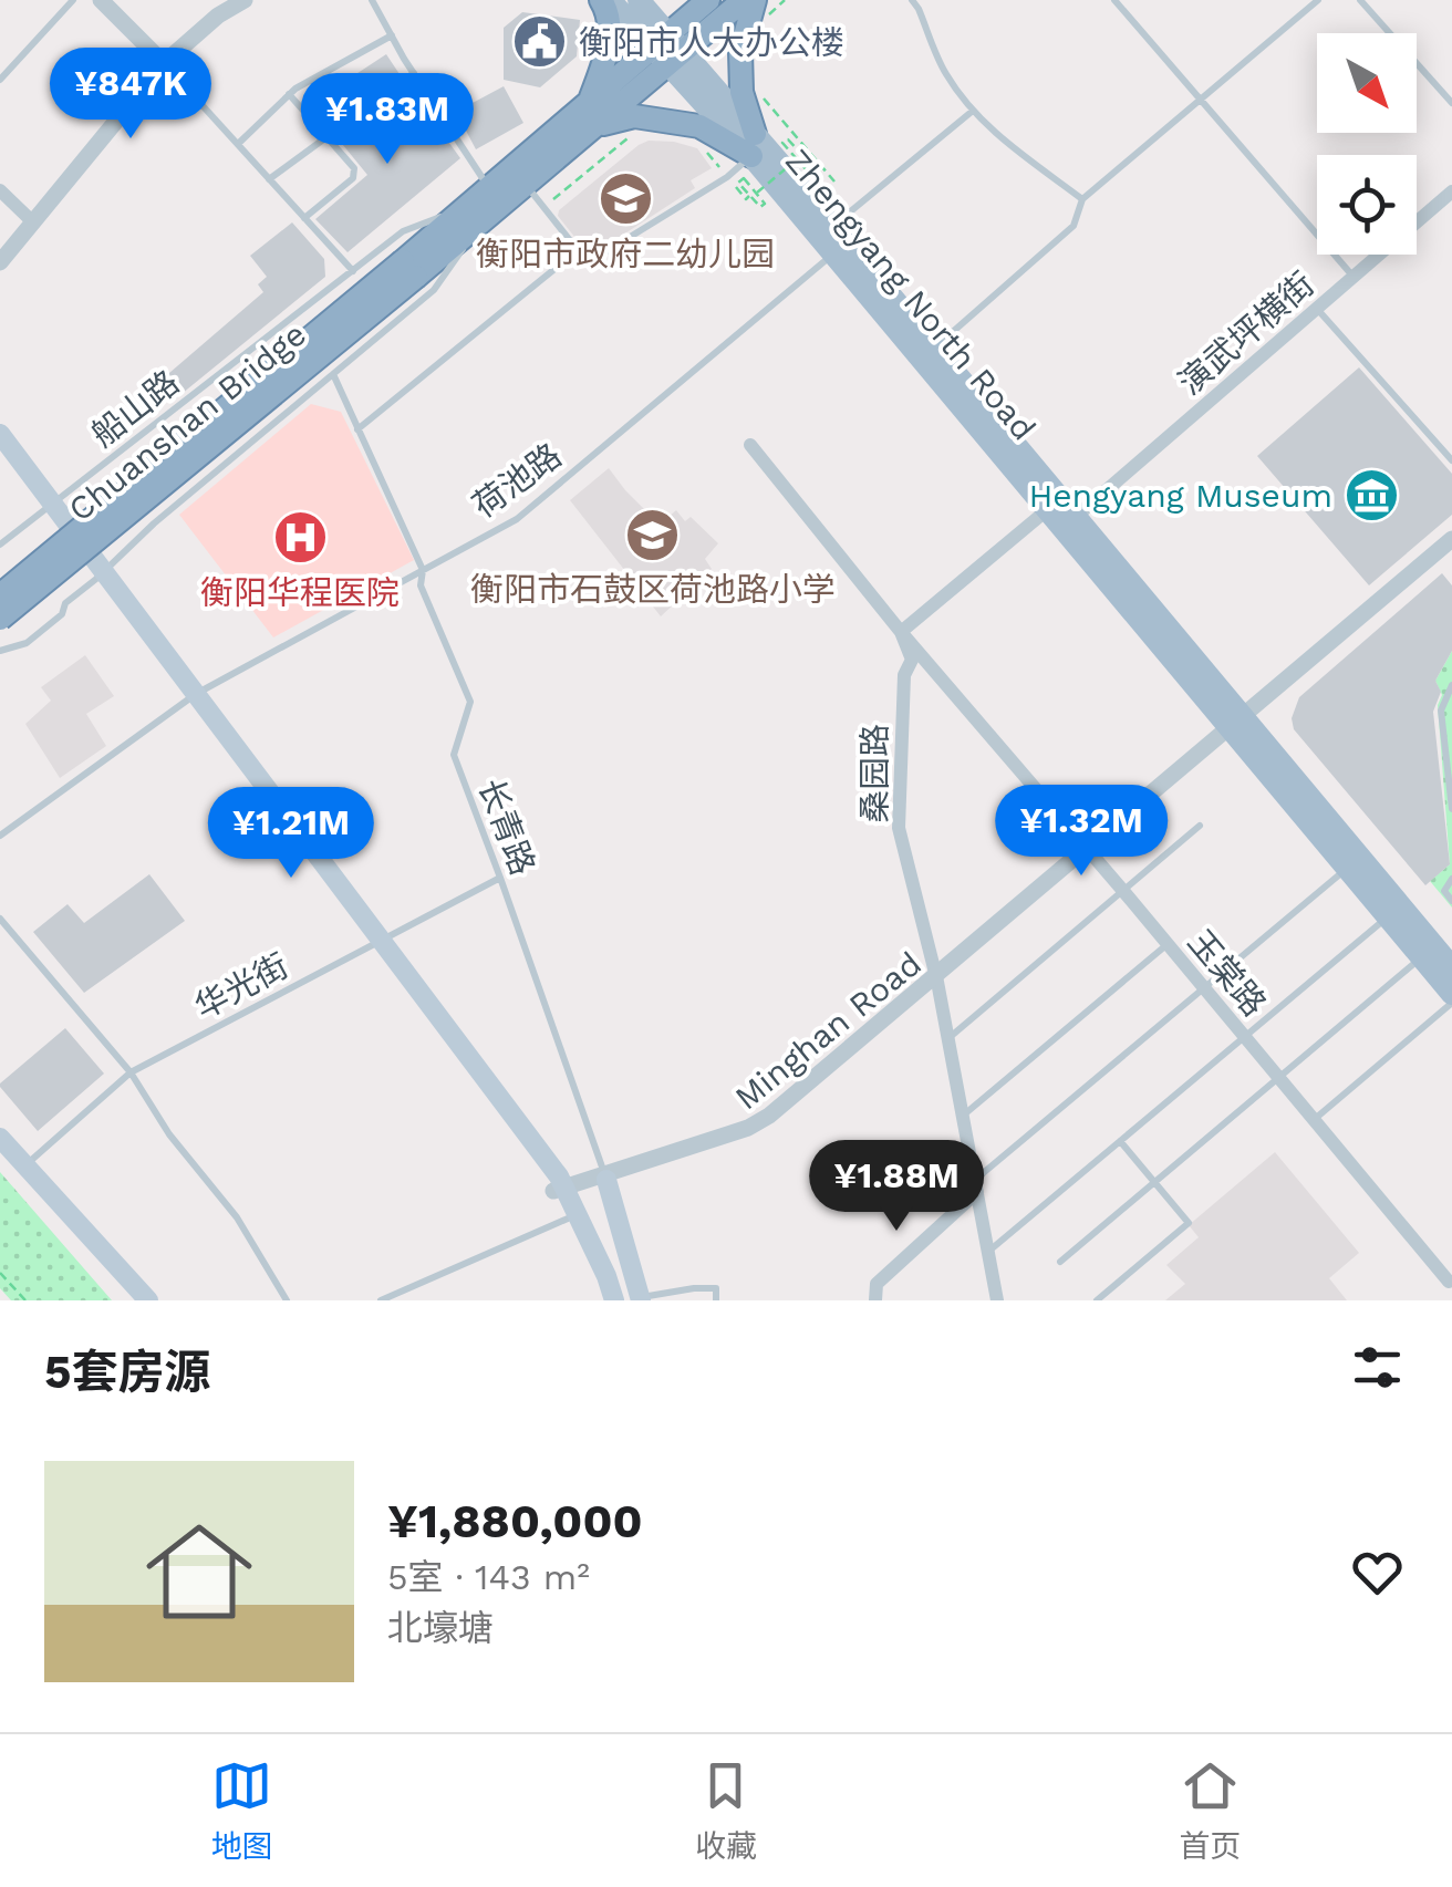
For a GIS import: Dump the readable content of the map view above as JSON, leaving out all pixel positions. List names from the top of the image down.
{
  "streets": {
    "highway": ["Chuanshan Bridge"],
    "main road": ["Zhengyang North Road"],
    "street": [
      "演武坪横街",
      "桑园路",
      "玉棠路",
      "Minghan Road"
    ],
    "lane": [
      "船山路",
      "荷池路",
      "长青路",
      "华光街"
    ]
  },
  "crossings": [
    ["Zhengyang North Road", "演武坪横街"],
    ["Zhengyang North Road", "荷池路"],
    ["Zhengyang North Road", "Minghan Road"],
    ["荷池路", "长青路"],
    ["桑园路", "玉棠路"],
    ["桑园路", "Minghan Road"],
    ["长青路", "华光街"],
    ["长青路", "Minghan Road"],
    ["玉棠路", "Minghan Road"]
  ],
  "places": {
    "public building": ["衡阳市人大办公楼"],
    "school or university": ["衡阳市政府二幼儿园", "衡阳市石鼓区荷池路小学"],
    "museum": ["Hengyang Museum"],
    "hospital": ["衡阳华程医院"]
  },
  "north": "bottom right",
  "page": {
    "price": [
      "¥847K",
      "¥1.83M",
      "¥1.32M",
      "¥1.21M",
      "¥1.88M"
    ],
    "heading": "5套房源",
    "list": [
      {
        "name": "¥1,880,000",
        "note": "5室 · 143 m² · 北壕塘"
      }
    ],
    "tabs": ["地图", "收藏", "首页"]
  }
}
